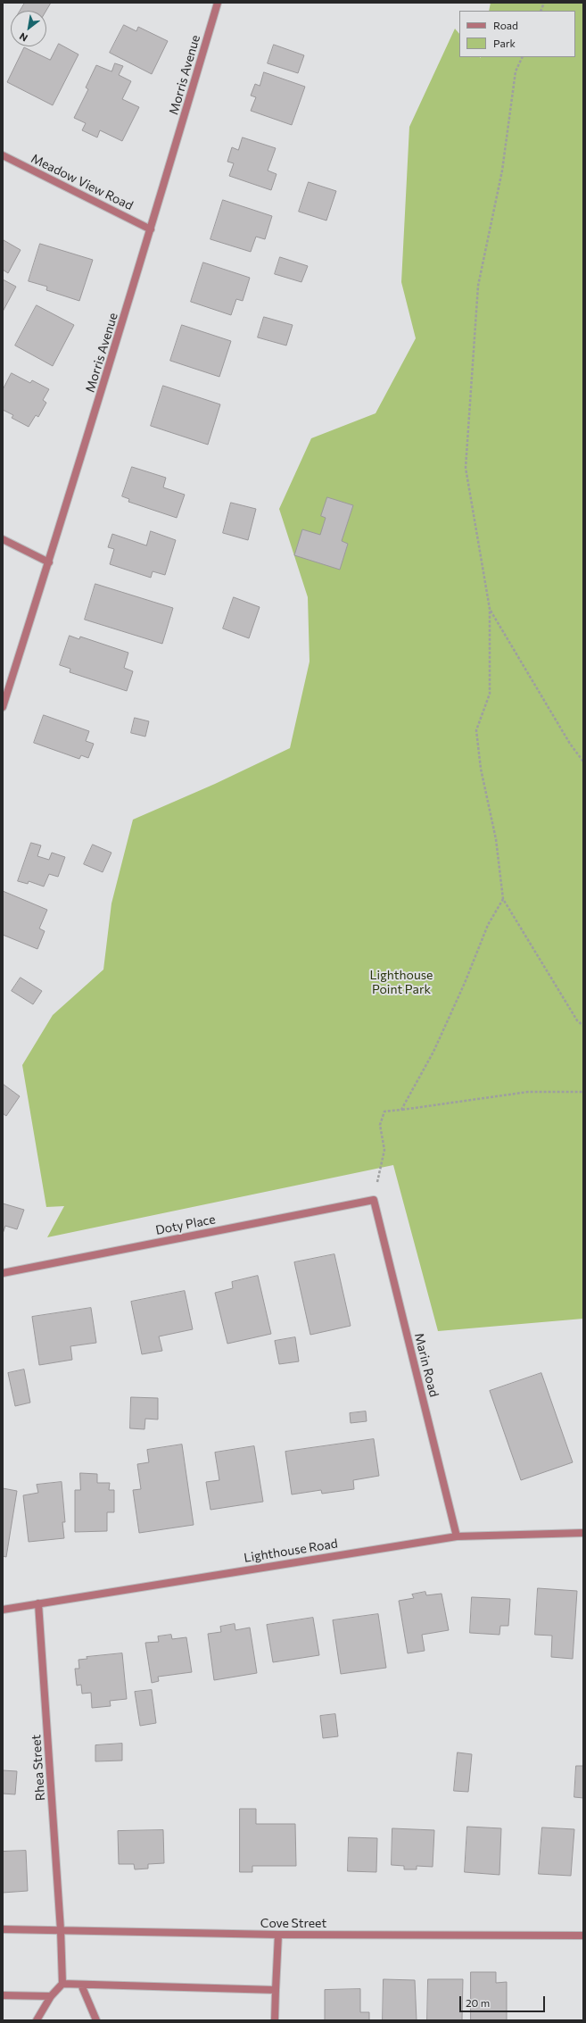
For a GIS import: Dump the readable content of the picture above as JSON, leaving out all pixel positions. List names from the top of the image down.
{
  "streets": {
    "street": [
      "Morris Avenue",
      "Meadow View Road",
      "Doty Place",
      "Marin Road",
      "Lighthouse Road",
      "Rhea Street",
      "Cove Street"
    ]
  },
  "crossings": [
    ["Morris Avenue", "Meadow View Road"],
    ["Doty Place", "Marin Road"],
    ["Marin Road", "Lighthouse Road"],
    ["Lighthouse Road", "Rhea Street"],
    ["Rhea Street", "Cove Street"]
  ],
  "parks": ["Lighthouse Point Park"],
  "legend": ["Road", "Park"],
  "scale_bar": "20 m",
  "north": "bottom left"
}
